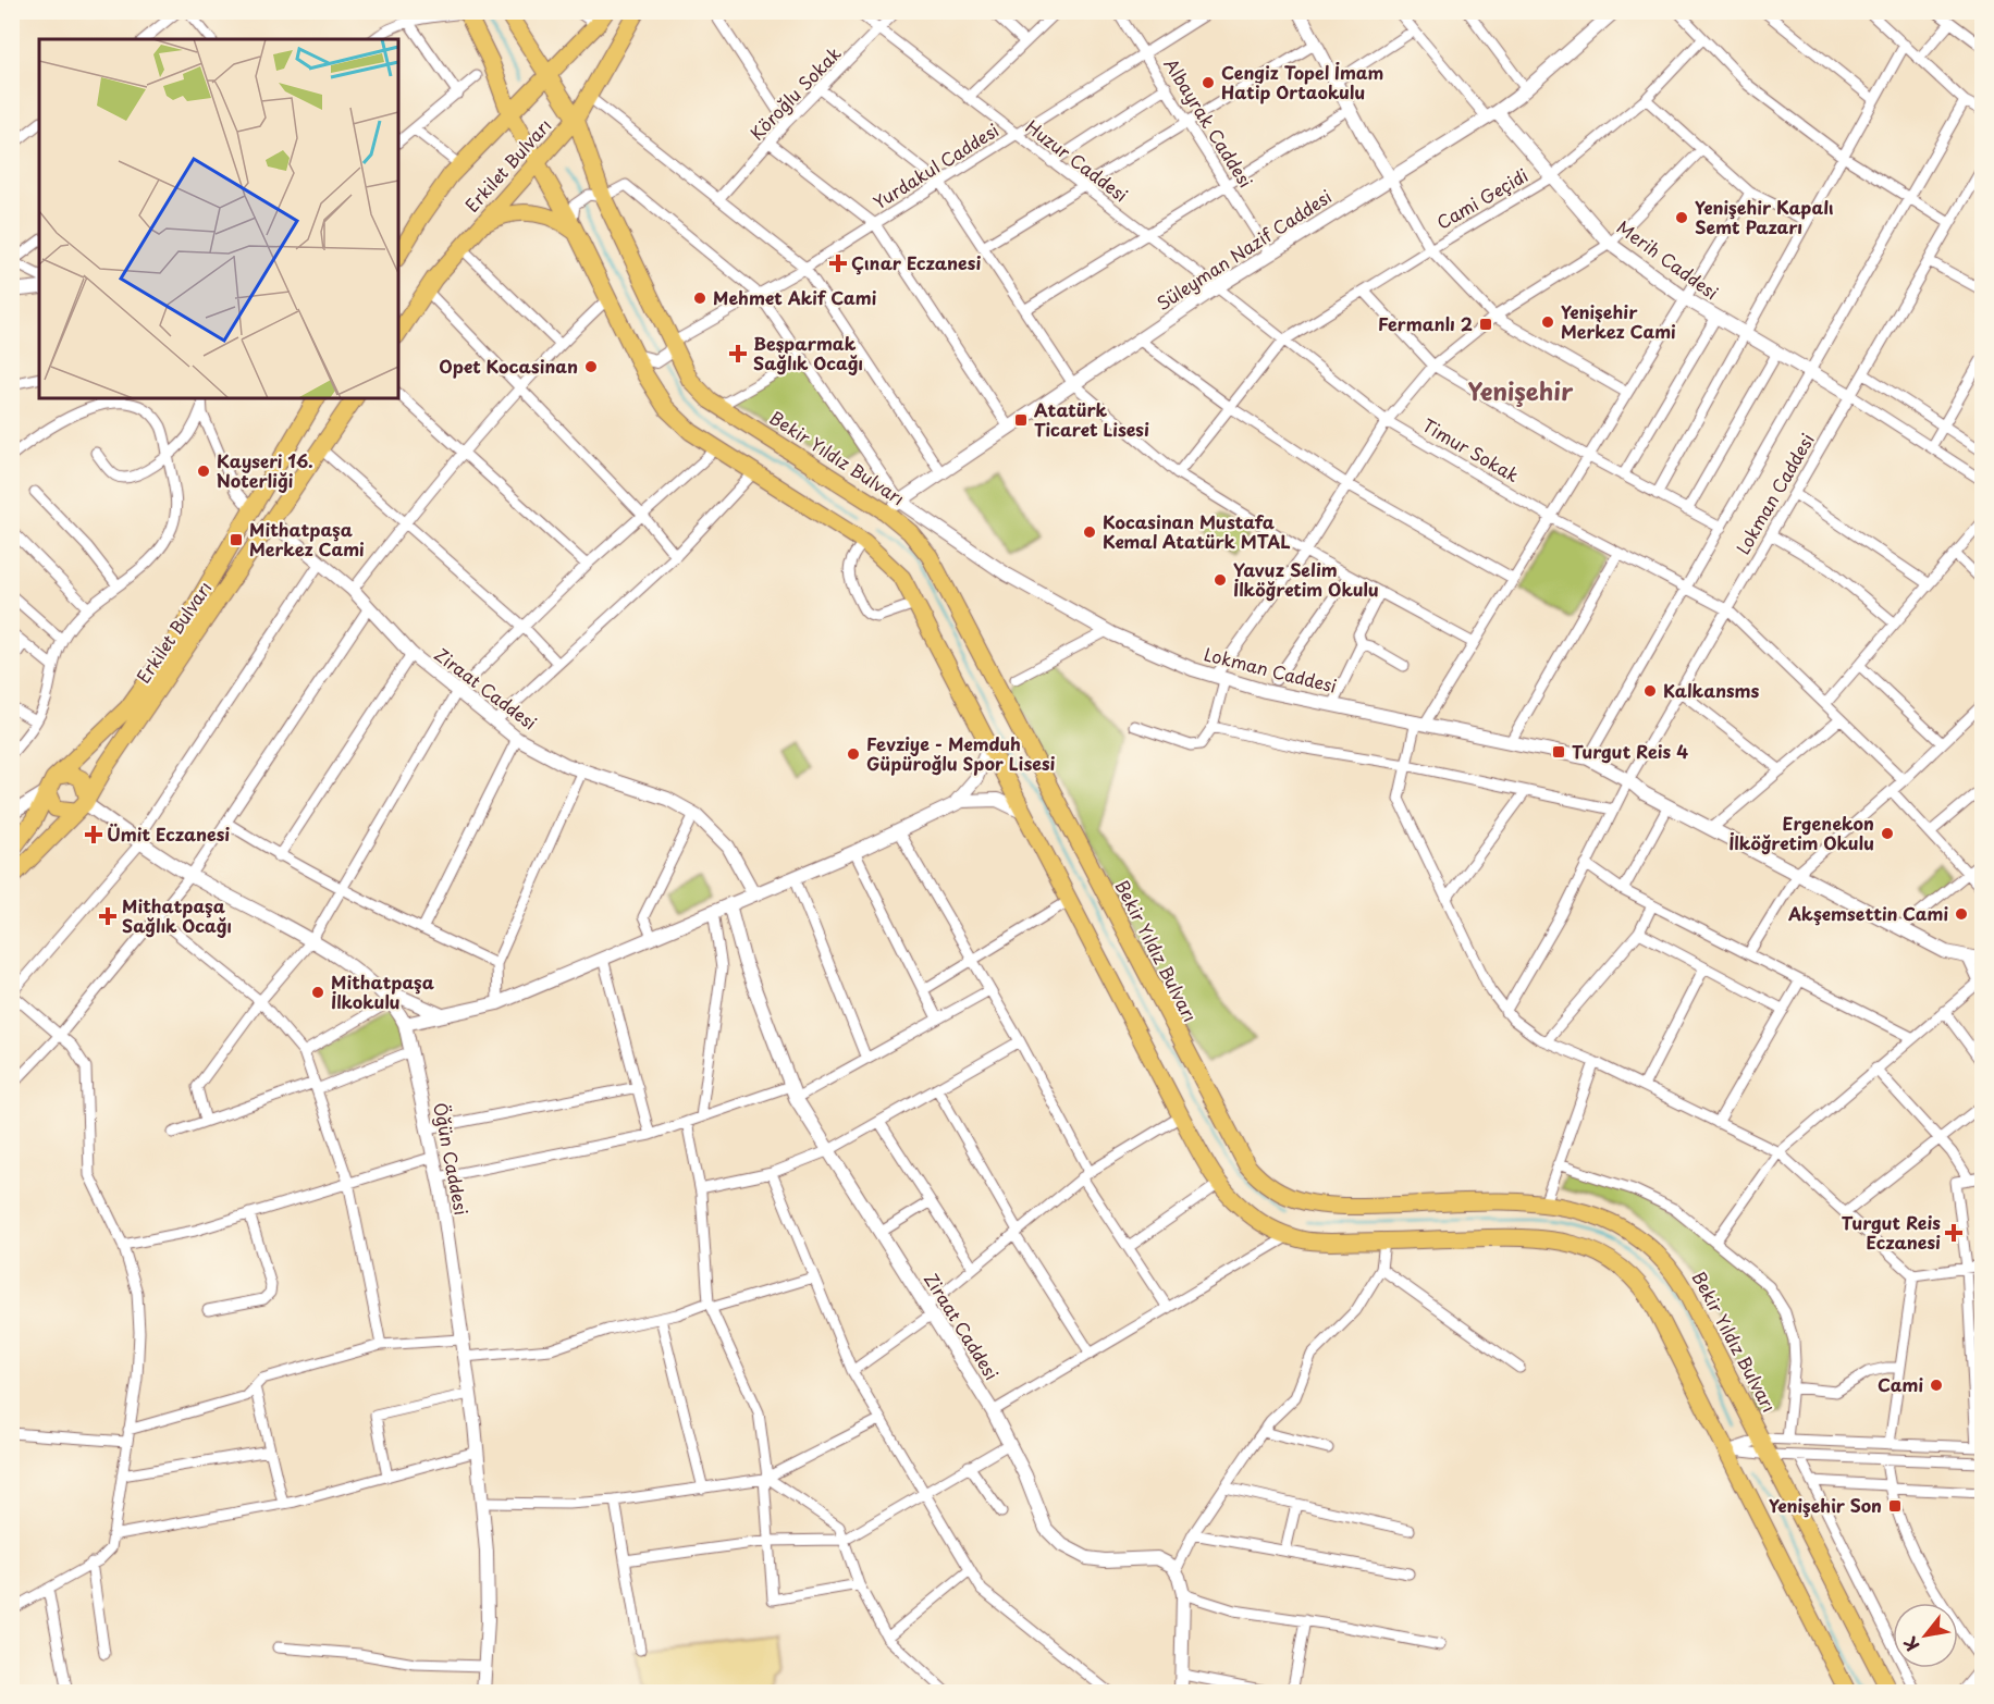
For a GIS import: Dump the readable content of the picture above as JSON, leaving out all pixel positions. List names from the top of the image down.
{
  "streets": {
    "main road": ["Erkilet Bulvarı", "Bekir Yıldız Bulvarı"],
    "street": [
      "Köroğlu Sokak",
      "Albayrak Caddesi",
      "Huzur Caddesi",
      "Yurdakul Caddesi",
      "Cami Geçidi",
      "Süleyman Nazif Caddesi",
      "Merih Caddesi",
      "Timur Sokak",
      "Lokman Caddesi",
      "Ziraat Caddesi",
      "Öğün Caddesi"
    ]
  },
  "crossings": [
    ["Köroğlu Sokak", "Huzur Caddesi"],
    ["Albayrak Caddesi", "Yurdakul Caddesi"],
    ["Albayrak Caddesi", "Süleyman Nazif Caddesi"],
    ["Huzur Caddesi", "Yurdakul Caddesi"],
    ["Huzur Caddesi", "Süleyman Nazif Caddesi"],
    ["Huzur Caddesi", "Timur Sokak"],
    ["Erkilet Bulvarı", "Bekir Yıldız Bulvarı"],
    ["Erkilet Bulvarı", "Ziraat Caddesi"],
    ["Erkilet Bulvarı", "Öğün Caddesi"],
    ["Yurdakul Caddesi", "Bekir Yıldız Bulvarı"],
    ["Cami Geçidi", "Merih Caddesi"],
    ["Cami Geçidi", "Timur Sokak"],
    ["Süleyman Nazif Caddesi", "Merih Caddesi"],
    ["Süleyman Nazif Caddesi", "Timur Sokak"],
    ["Süleyman Nazif Caddesi", "Bekir Yıldız Bulvarı"],
    ["Süleyman Nazif Caddesi", "Lokman Caddesi"],
    ["Merih Caddesi", "Lokman Caddesi"],
    ["Timur Sokak", "Lokman Caddesi"]
  ],
  "districts": ["Yenişehir"],
  "places": {
    "other": [
      "Cengiz Topel İmam Hatip Ortaokulu",
      "Yenişehir Kapalı Semt Pazarı",
      "Mehmet Akif Cami",
      "Yenişehir Merkez Cami",
      "Opet Kocasinan",
      "Kayseri 16. Noterliği",
      "Kocasinan Mustafa Kemal Atatürk MTAL",
      "Yavuz Selim İlköğretim Okulu",
      "Kalkansms",
      "Fevziye - Memduh Güpüroğlu Spor Lisesi",
      "Ergenekon İlköğretim Okulu",
      "Akşemsettin Cami",
      "Mithatpaşa İlkokulu",
      "Cami"
    ],
    "health": [
      "Çınar Eczanesi",
      "Beşparmak Sağlık Ocağı",
      "Ümit Eczanesi",
      "Mithatpaşa Sağlık Ocağı",
      "Turgut Reis Eczanesi"
    ],
    "transit": [
      "Fermanlı 2",
      "Atatürk Ticaret Lisesi",
      "Mithatpaşa Merkez Cami",
      "Turgut Reis 4",
      "Yenişehir Son"
    ]
  },
  "north": "bottom left"
}
